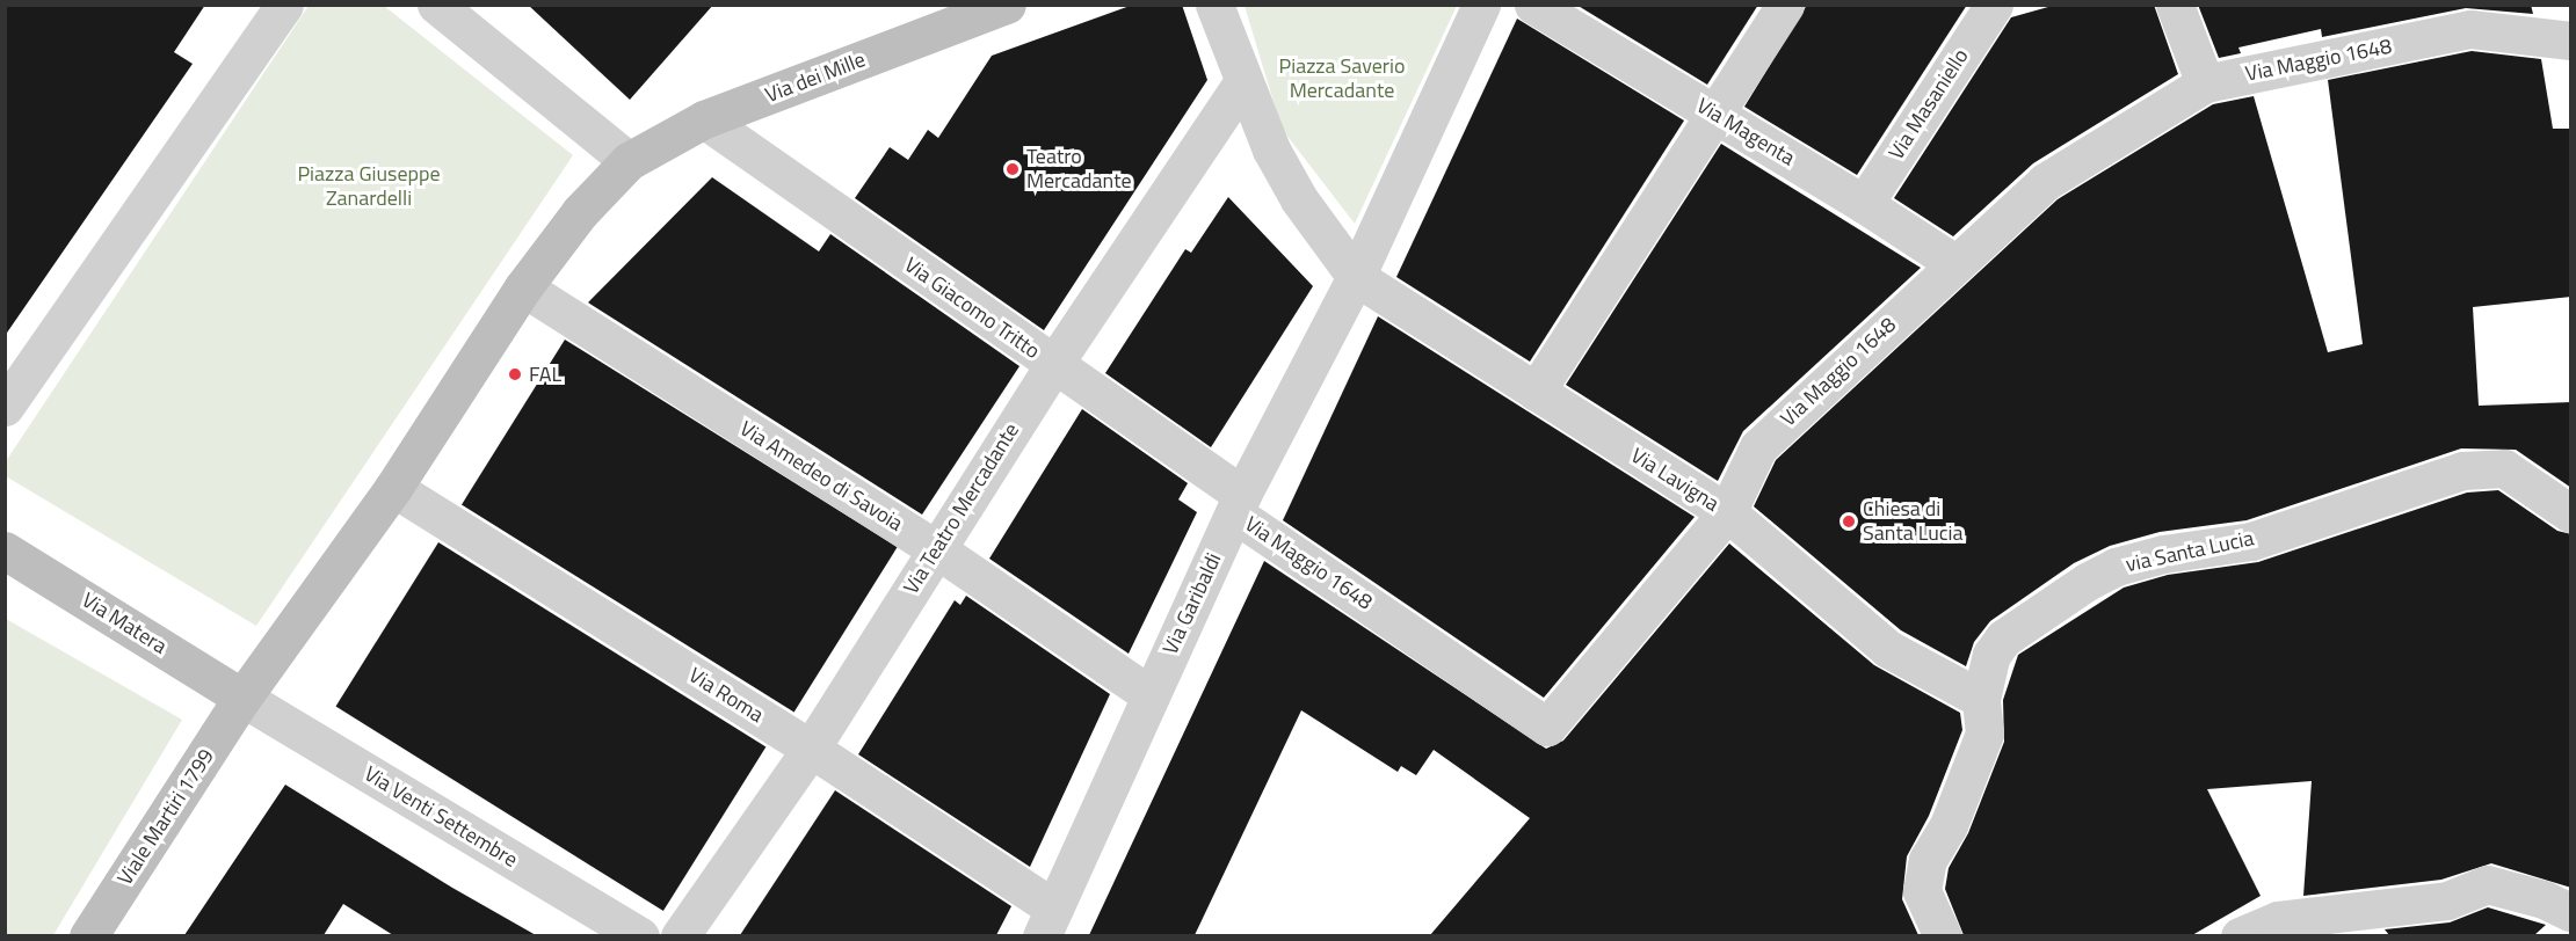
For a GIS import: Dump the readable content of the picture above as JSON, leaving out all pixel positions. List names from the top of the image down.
{
  "streets": {
    "street": [
      "Via Maggio 1648",
      "Via dei Mille",
      "Via Masaniello",
      "Via Magenta",
      "Via Giacomo Tritto",
      "Via Amedeo di Savoia",
      "Via Lavigna",
      "Via Teatro Mercadante",
      "via Santa Lucia",
      "Via Garibaldi",
      "Via Matera",
      "Via Roma",
      "Viale Martiri 1799",
      "Via Venti Settembre"
    ]
  },
  "crossings": [
    ["Via Maggio 1648", "Via Magenta"],
    ["Via Maggio 1648", "Via Giacomo Tritto"],
    ["Via Maggio 1648", "Via Lavigna"],
    ["Via Maggio 1648", "Via Garibaldi"],
    ["Via dei Mille", "Via Giacomo Tritto"],
    ["Via Masaniello", "Via Magenta"],
    ["Via Giacomo Tritto", "Via Teatro Mercadante"],
    ["Via Giacomo Tritto", "Via Garibaldi"],
    ["Via Amedeo di Savoia", "Via Teatro Mercadante"],
    ["Via Amedeo di Savoia", "Via Garibaldi"],
    ["Via Lavigna", "via Santa Lucia"],
    ["Via Lavigna", "Via Garibaldi"],
    ["Via Teatro Mercadante", "Via Roma"],
    ["Via Garibaldi", "Via Roma"],
    ["Via Matera", "Viale Martiri 1799"],
    ["Via Matera", "Via Venti Settembre"],
    ["Viale Martiri 1799", "Via Venti Settembre"]
  ],
  "parks": ["Piazza Saverio Mercadante", "Piazza Giuseppe Zanardelli"],
  "places": ["Teatro Mercadante", "FAL", "Chiesa di Santa Lucia"]
}
